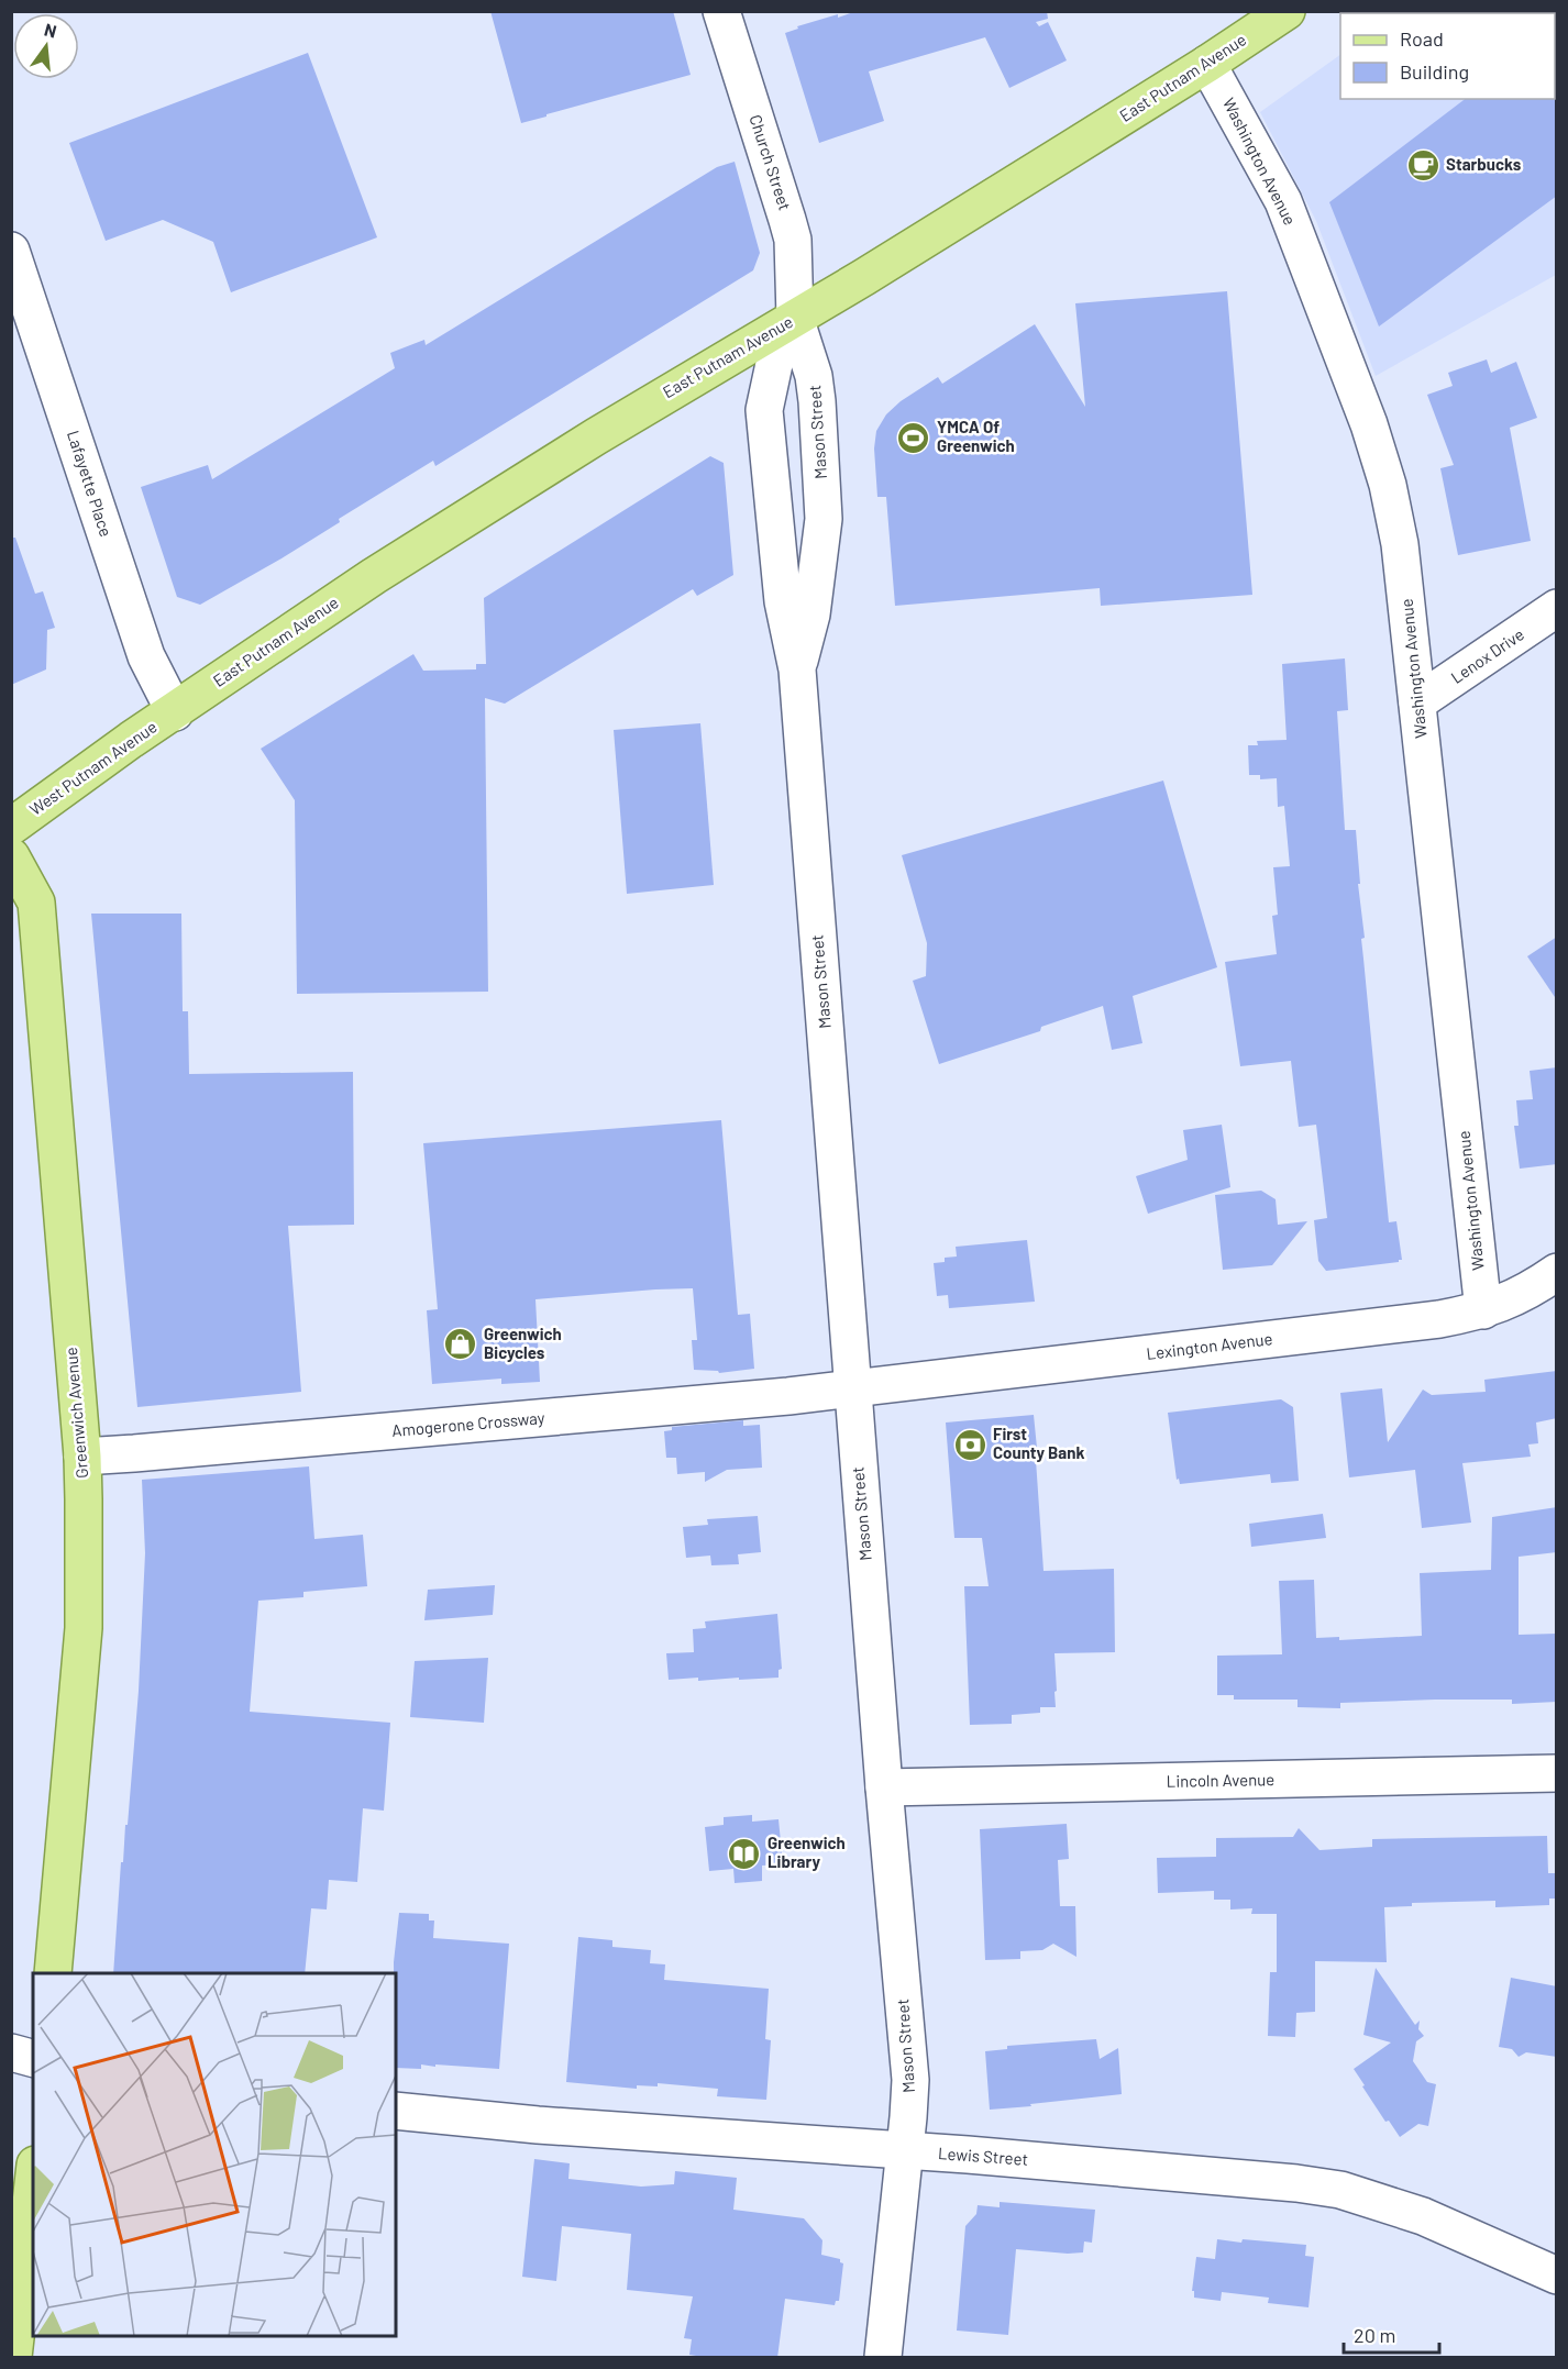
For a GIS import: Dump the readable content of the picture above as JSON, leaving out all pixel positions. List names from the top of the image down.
{
  "streets": {
    "main road": ["East Putnam Avenue", "West Putnam Avenue", "Greenwich Avenue"],
    "street": [
      "Washington Avenue",
      "Church Street",
      "Mason Street",
      "Lafayette Place",
      "Lenox Drive",
      "Lexington Avenue",
      "Amogerone Crossway",
      "Lincoln Avenue",
      "Lewis Street"
    ]
  },
  "crossings": [
    ["East Putnam Avenue", "Washington Avenue"],
    ["East Putnam Avenue", "Church Street"],
    ["East Putnam Avenue", "Mason Street"],
    ["East Putnam Avenue", "Lafayette Place"],
    ["East Putnam Avenue", "West Putnam Avenue"],
    ["Washington Avenue", "Lenox Drive"],
    ["Washington Avenue", "Lexington Avenue"],
    ["Church Street", "Mason Street"],
    ["Mason Street", "Lexington Avenue"],
    ["Mason Street", "Amogerone Crossway"],
    ["Mason Street", "Lincoln Avenue"],
    ["Mason Street", "Lewis Street"],
    ["Lafayette Place", "West Putnam Avenue"],
    ["Lexington Avenue", "Amogerone Crossway"],
    ["Greenwich Avenue", "Amogerone Crossway"]
  ],
  "places": {
    "cafe": ["Starbucks"],
    "sports": ["YMCA Of Greenwich"],
    "shop": ["Greenwich Bicycles"],
    "bank": ["First County Bank"],
    "library": ["Greenwich Library"]
  },
  "legend": ["Road", "Building"],
  "scale_bar": "20 m",
  "north": "top"
}
